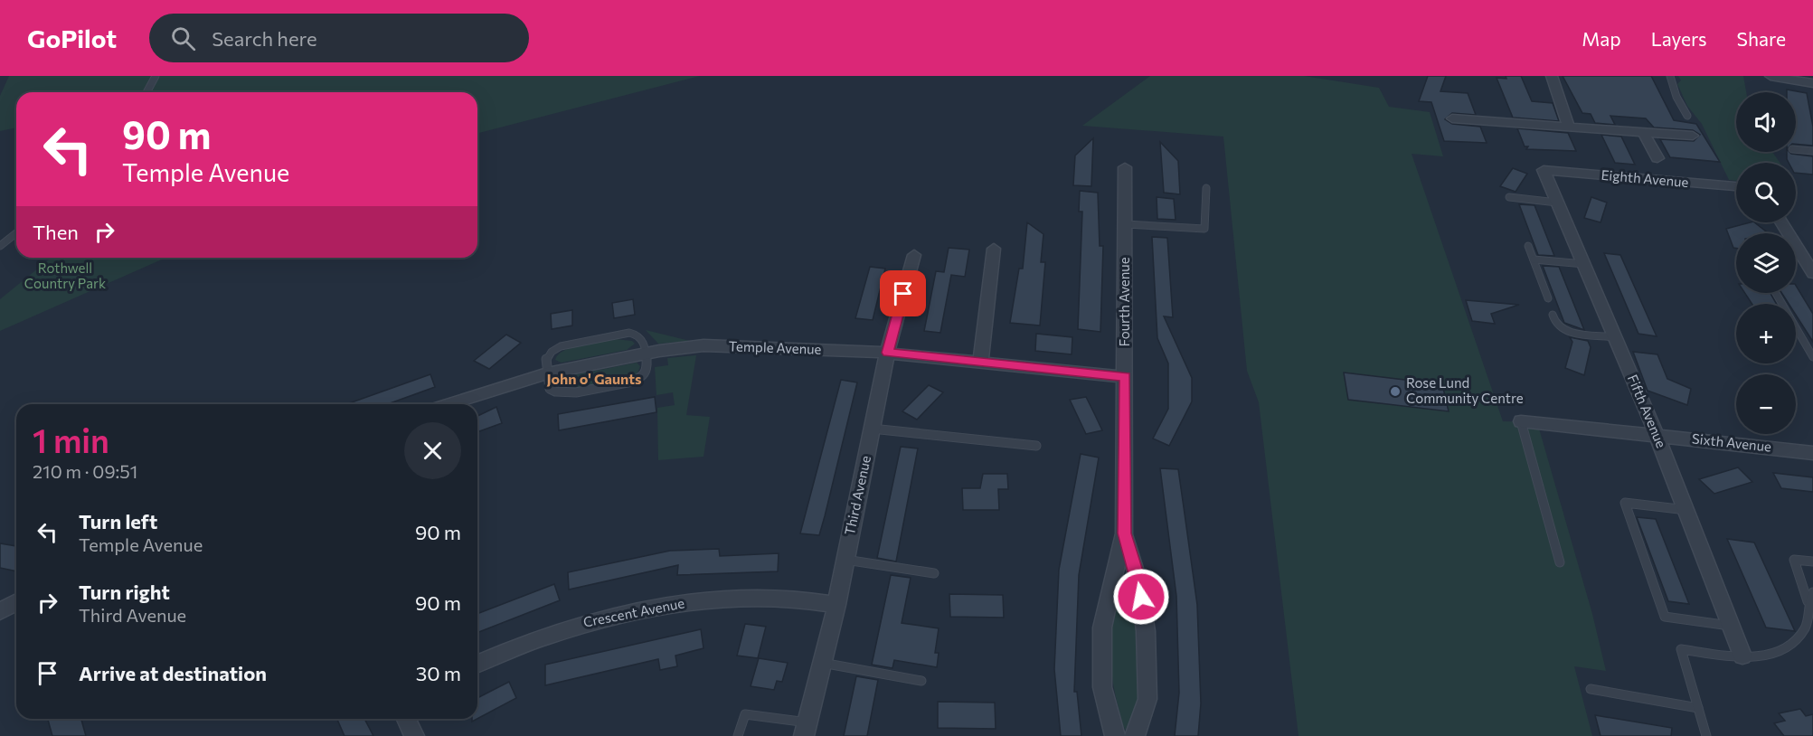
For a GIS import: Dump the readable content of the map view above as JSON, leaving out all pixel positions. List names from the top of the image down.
{
  "streets": {
    "street": [
      "Eighth Avenue",
      "Fourth Avenue",
      "Temple Avenue",
      "Fifth Avenue",
      "Sixth Avenue",
      "Third Avenue",
      "Crescent Avenue"
    ]
  },
  "crossings": [
    ["Eighth Avenue", "Fifth Avenue"],
    ["Fourth Avenue", "Temple Avenue"],
    ["Temple Avenue", "Third Avenue"],
    ["Fifth Avenue", "Sixth Avenue"],
    ["Third Avenue", "Crescent Avenue"]
  ],
  "districts": ["John o' Gaunts"],
  "parks": ["Rothwell Country Park"],
  "places": ["Rose Lund Community Centre"],
  "page": {
    "header": "GoPilot",
    "search": "Search here",
    "nav": ["Map", "Layers", "Share"],
    "map_buttons": ["+", "−"],
    "turn": ["90 m", "Temple Avenue"],
    "then": "Then",
    "heading": ["1 min", "210 m · 09:51"],
    "list": [
      {
        "name": "Turn left",
        "note": "Temple Avenue",
        "value": "90 m"
      },
      {
        "name": "Turn right",
        "note": "Third Avenue",
        "value": "90 m"
      },
      {
        "name": "Arrive at destination",
        "value": "30 m"
      }
    ]
  }
}
